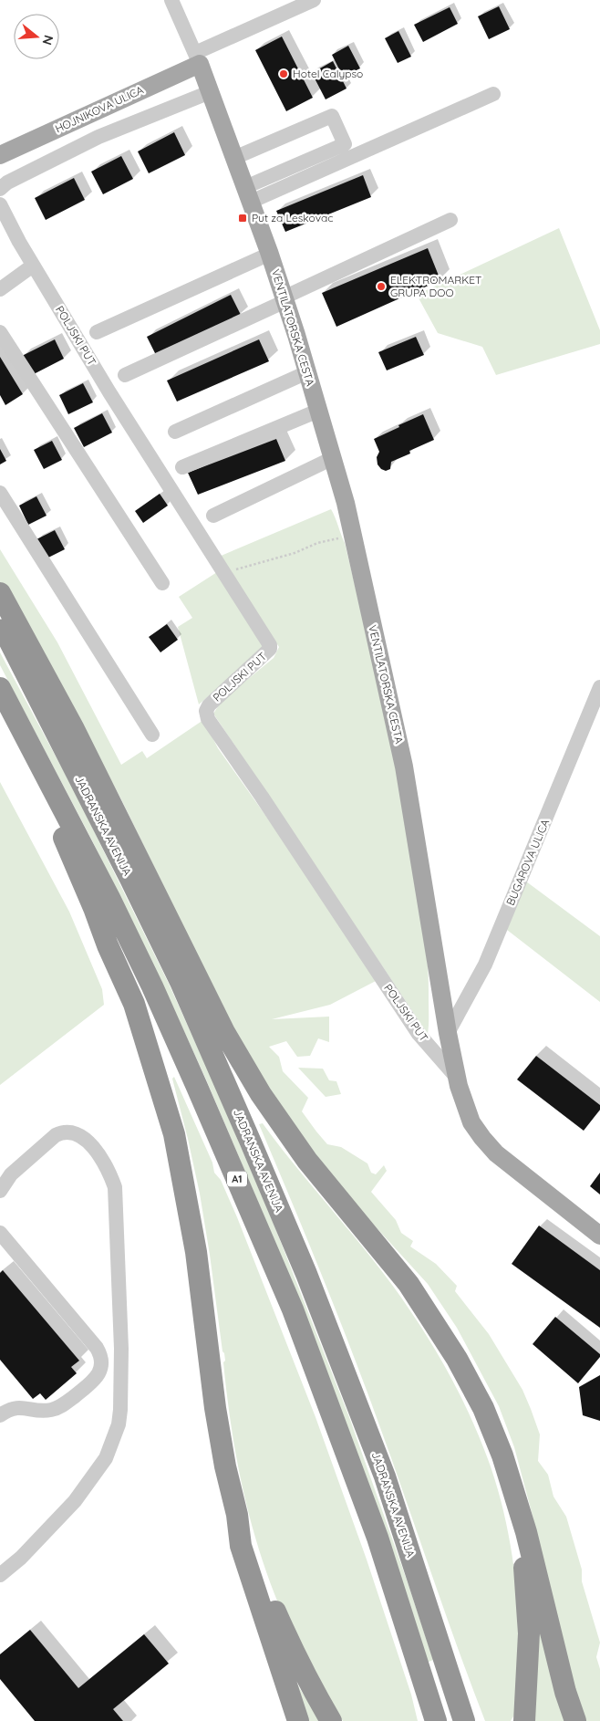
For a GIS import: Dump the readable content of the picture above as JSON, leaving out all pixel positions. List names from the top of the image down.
{
  "streets": {
    "highway": ["JADRANSKA AVENIJA", "A1"],
    "main road": ["HOJNIKOVA ULICA", "VENTILATORSKA CESTA"],
    "street": ["POLJSKI PUT", "BUGAROVA ULICA"]
  },
  "crossings": [
    ["HOJNIKOVA ULICA", "VENTILATORSKA CESTA"],
    ["VENTILATORSKA CESTA", "POLJSKI PUT"],
    ["VENTILATORSKA CESTA", "BUGAROVA ULICA"]
  ],
  "places": {
    "other": ["Hotel Calypso", "ELEKTROMARKET GRUPA DOO"],
    "transit": ["Put za Leskovac"]
  },
  "north": "right"
}
